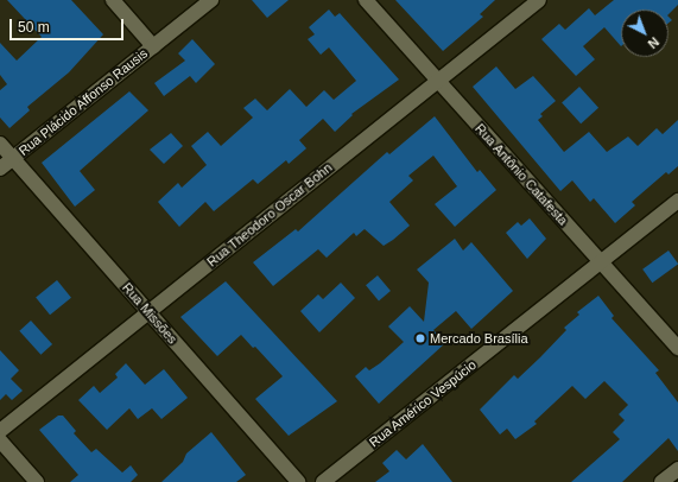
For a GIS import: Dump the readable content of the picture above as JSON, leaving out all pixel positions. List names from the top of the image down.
{
  "streets": {
    "street": [
      "Rua Plácido Affonso Rausis",
      "Rua Antônio Catafesta",
      "Rua Theodoro Oscar Bohn",
      "Rua Missões",
      "Rua Américo Vespúcio"
    ]
  },
  "crossings": [
    ["Rua Plácido Affonso Rausis", "Rua Missões"],
    ["Rua Antônio Catafesta", "Rua Theodoro Oscar Bohn"],
    ["Rua Antônio Catafesta", "Rua Américo Vespúcio"],
    ["Rua Theodoro Oscar Bohn", "Rua Missões"]
  ],
  "places": ["Mercado Brasília"],
  "scale_bar": "50 m",
  "north": "bottom right"
}
